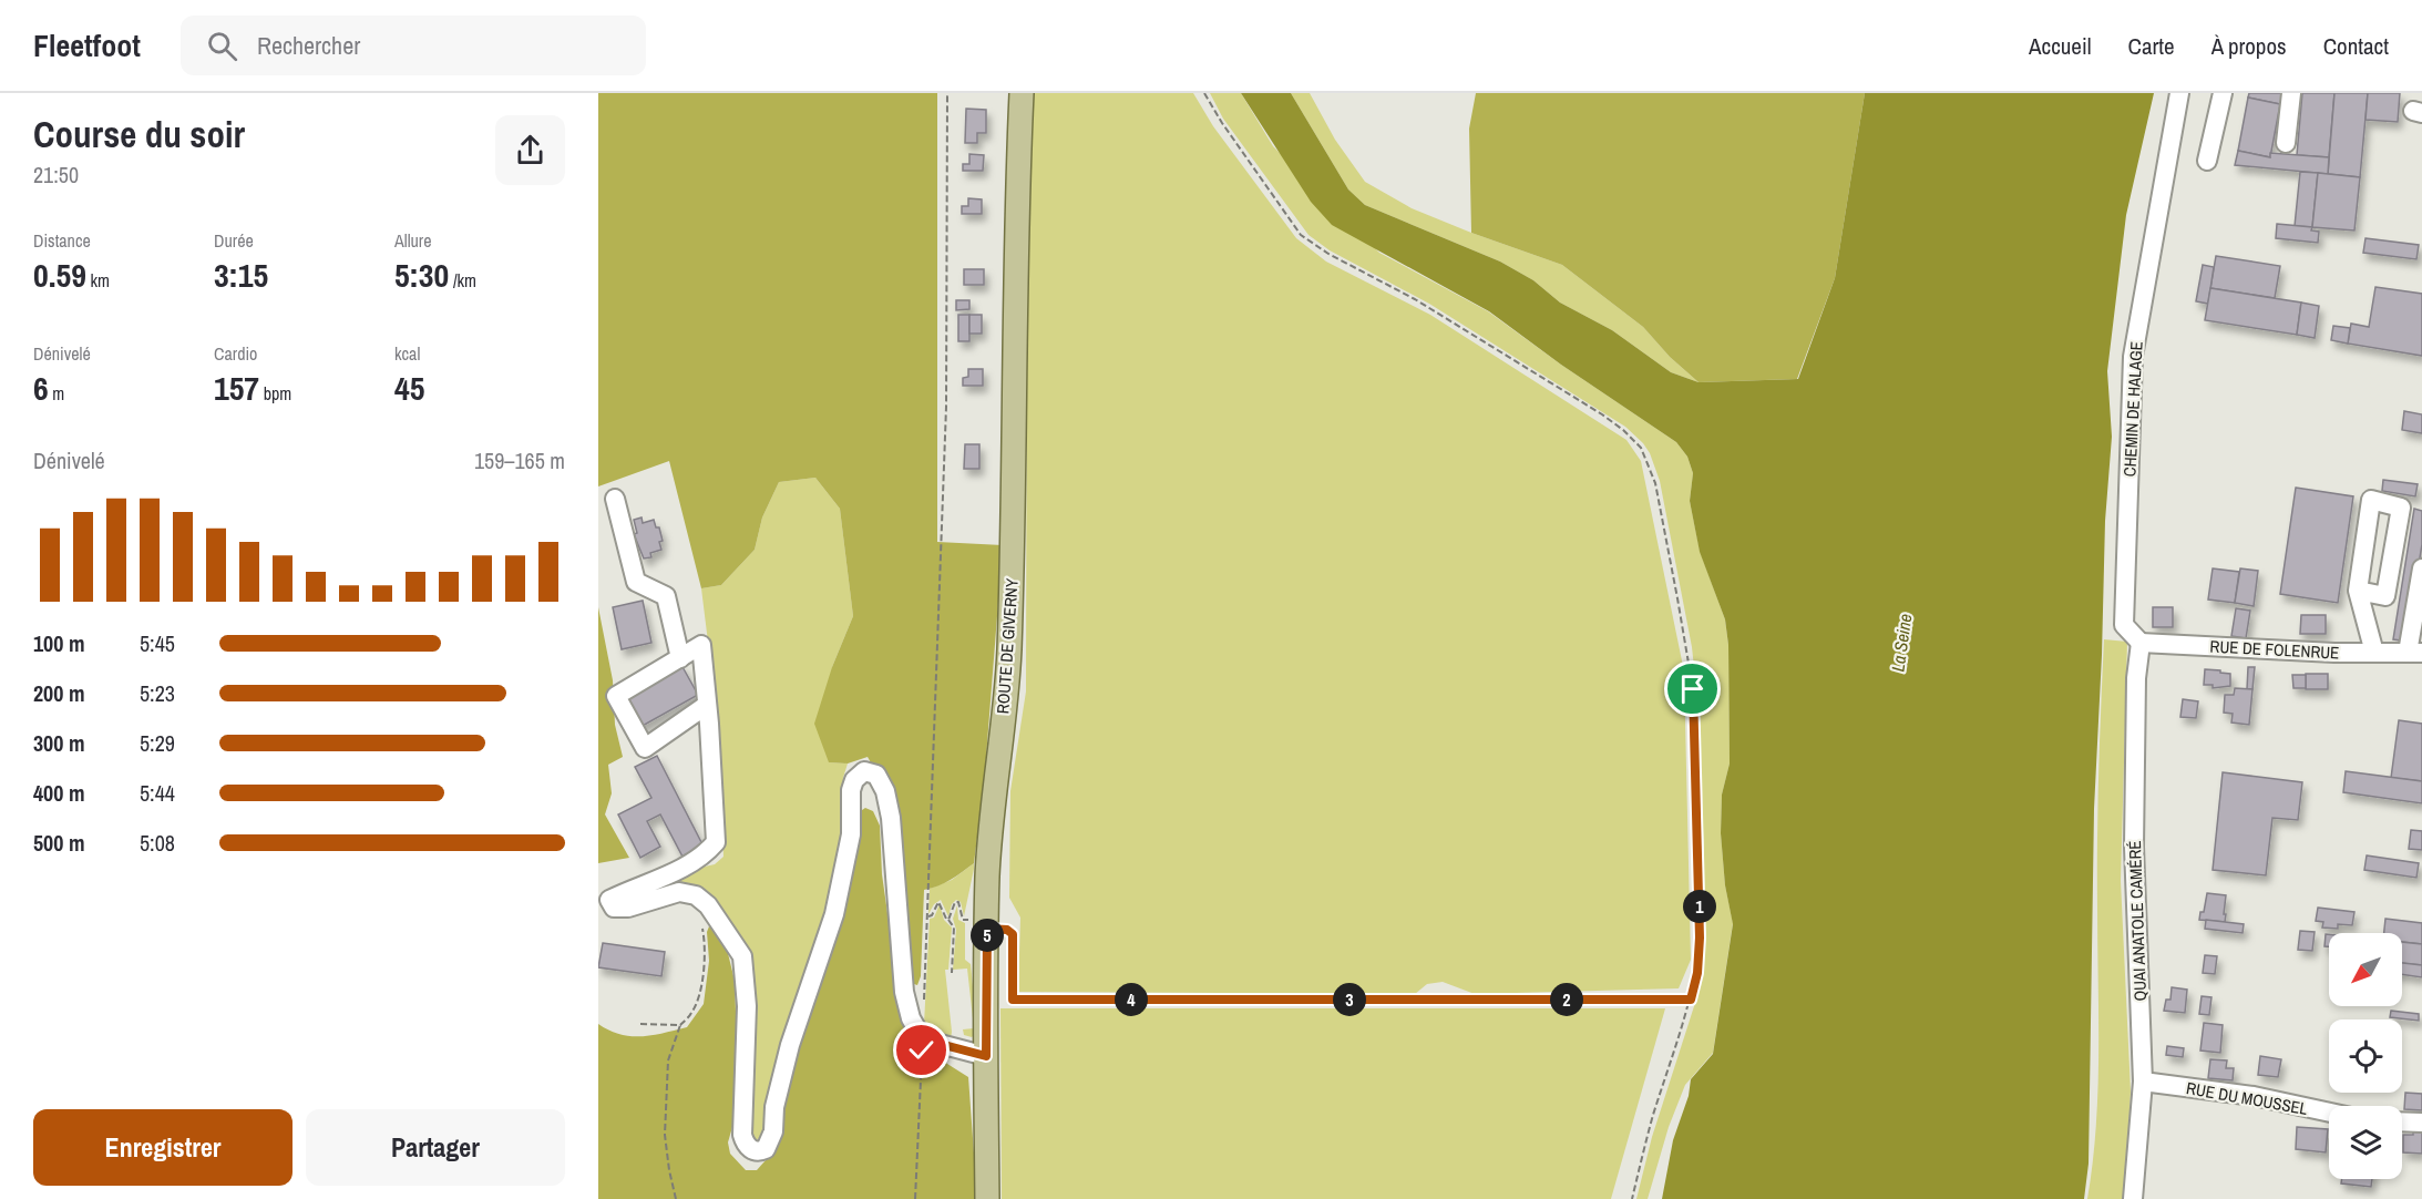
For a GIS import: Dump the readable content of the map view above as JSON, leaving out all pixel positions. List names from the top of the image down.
{
  "streets": {
    "main road": ["ROUTE DE GIVERNY"],
    "street": [
      "CHEMIN DE HALAGE",
      "RUE DE FOLENRUE",
      "QUAI ANATOLE CAMÉRÉ",
      "RUE DU MOUSSEL"
    ]
  },
  "crossings": [
    ["CHEMIN DE HALAGE", "RUE DE FOLENRUE"],
    ["CHEMIN DE HALAGE", "QUAI ANATOLE CAMÉRÉ"],
    ["RUE DE FOLENRUE", "QUAI ANATOLE CAMÉRÉ"],
    ["QUAI ANATOLE CAMÉRÉ", "RUE DU MOUSSEL"]
  ],
  "water": ["La Seine"],
  "north": "bottom left",
  "page": {
    "header": "Fleetfoot",
    "search": "Rechercher",
    "nav": [
      "Accueil",
      "Carte",
      "À propos",
      "Contact"
    ],
    "heading": ["Course du soir", "21:50"],
    "stats": [
      ["Distance", "0.59 km"],
      ["Durée", "3:15"],
      ["Allure", "5:30 /km"],
      ["Dénivelé", "6 m"],
      ["Cardio", "157 bpm"],
      ["kcal", "45"]
    ],
    "chart": ["Dénivelé", "159–165 m"],
    "list": [
      {
        "name": "100 m",
        "note": "5:45"
      },
      {
        "name": "200 m",
        "note": "5:23"
      },
      {
        "name": "300 m",
        "note": "5:29"
      },
      {
        "name": "400 m",
        "note": "5:44"
      },
      {
        "name": "500 m",
        "note": "5:08"
      }
    ],
    "pins": [
      "1",
      "5",
      "2",
      "3",
      "4"
    ],
    "buttons": ["Enregistrer", "Partager"]
  }
}
